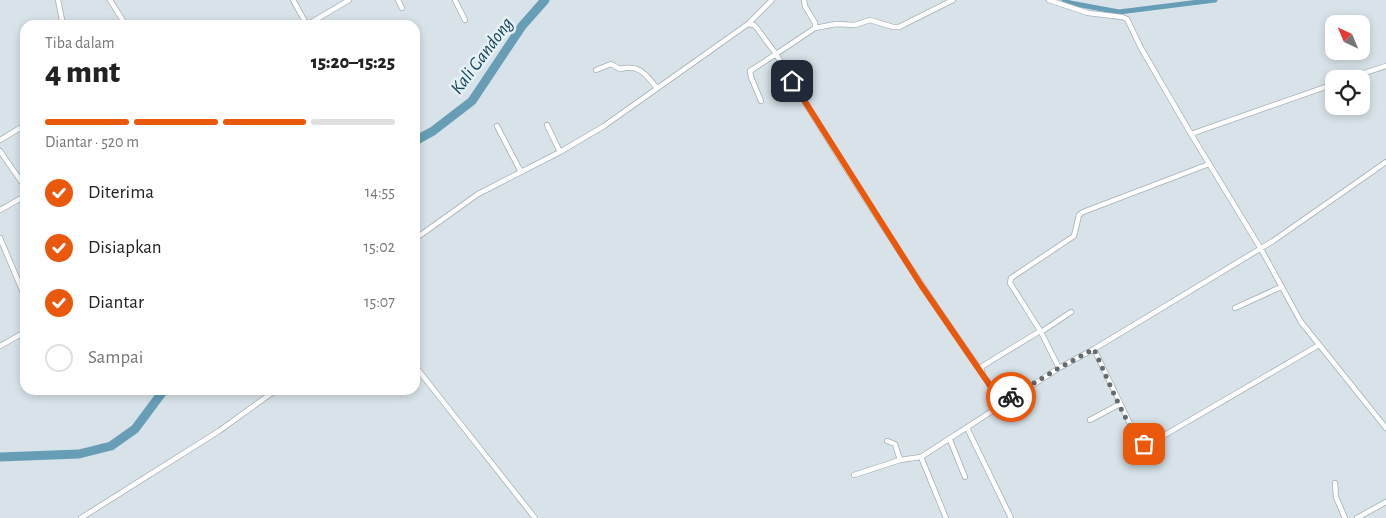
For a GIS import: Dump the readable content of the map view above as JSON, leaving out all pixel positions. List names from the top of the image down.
{
  "water": ["Kali Gandong"],
  "north": "top left",
  "page": {
    "heading": ["4 mnt", "Tiba dalam", "15:20–15:25"],
    "bar": "Diantar · 520 m",
    "list": [
      ["Diterima", "14:55"],
      ["Disiapkan", "15:02"],
      ["Diantar", "15:07"],
      "Sampai"
    ]
  }
}
